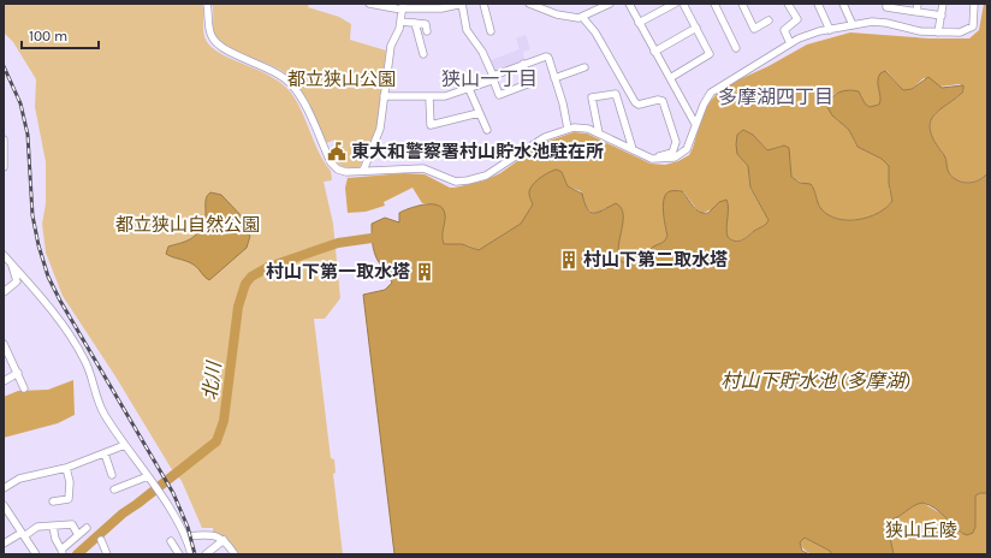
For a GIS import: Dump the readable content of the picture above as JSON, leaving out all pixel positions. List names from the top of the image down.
{
  "districts": ["狭山一丁目", "多摩湖四丁目"],
  "water": ["村山下貯水池 (多摩湖)", "北川"],
  "parks": ["都立狭山公園", "都立狭山自然公園", "狭山丘陵"],
  "places": {
    "public building": ["東大和警察署村山貯水池駐在所"],
    "building": ["村山下第二取水塔", "村山下第一取水塔"]
  },
  "scale_bar": "100 m"
}
